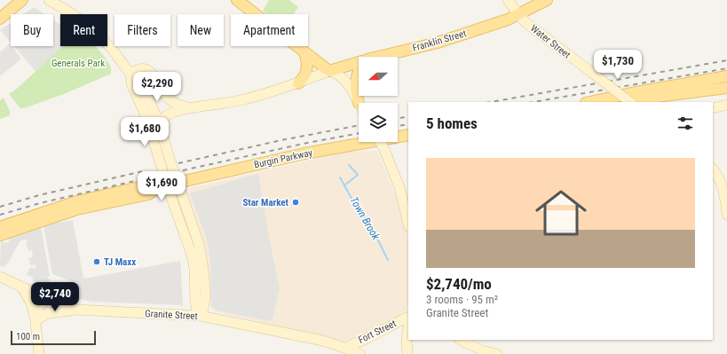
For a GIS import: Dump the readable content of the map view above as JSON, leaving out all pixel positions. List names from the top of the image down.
{
  "streets": {
    "main road": ["Franklin Street", "Burgin Parkway"],
    "street": ["Water Street", "Granite Street", "Fort Street"]
  },
  "crossings": [
    ["Franklin Street", "Water Street"],
    ["Granite Street", "Fort Street"]
  ],
  "water": ["Town Brook"],
  "parks": ["Generals Park"],
  "places": ["Star Market", "TJ Maxx"],
  "scale_bar": "100 m",
  "north": "left",
  "page": {
    "chip": [
      "Buy",
      "Rent",
      "Filters",
      "New",
      "Apartment"
    ],
    "price": [
      "$1,730",
      "$2,290",
      "$1,680",
      "$1,690",
      "$2,740"
    ],
    "heading": "5 homes",
    "list": [
      {
        "name": "$2,740/mo",
        "note": "3 rooms · 95 m² · Granite Street"
      }
    ],
    "scale": "100 m"
  }
}
